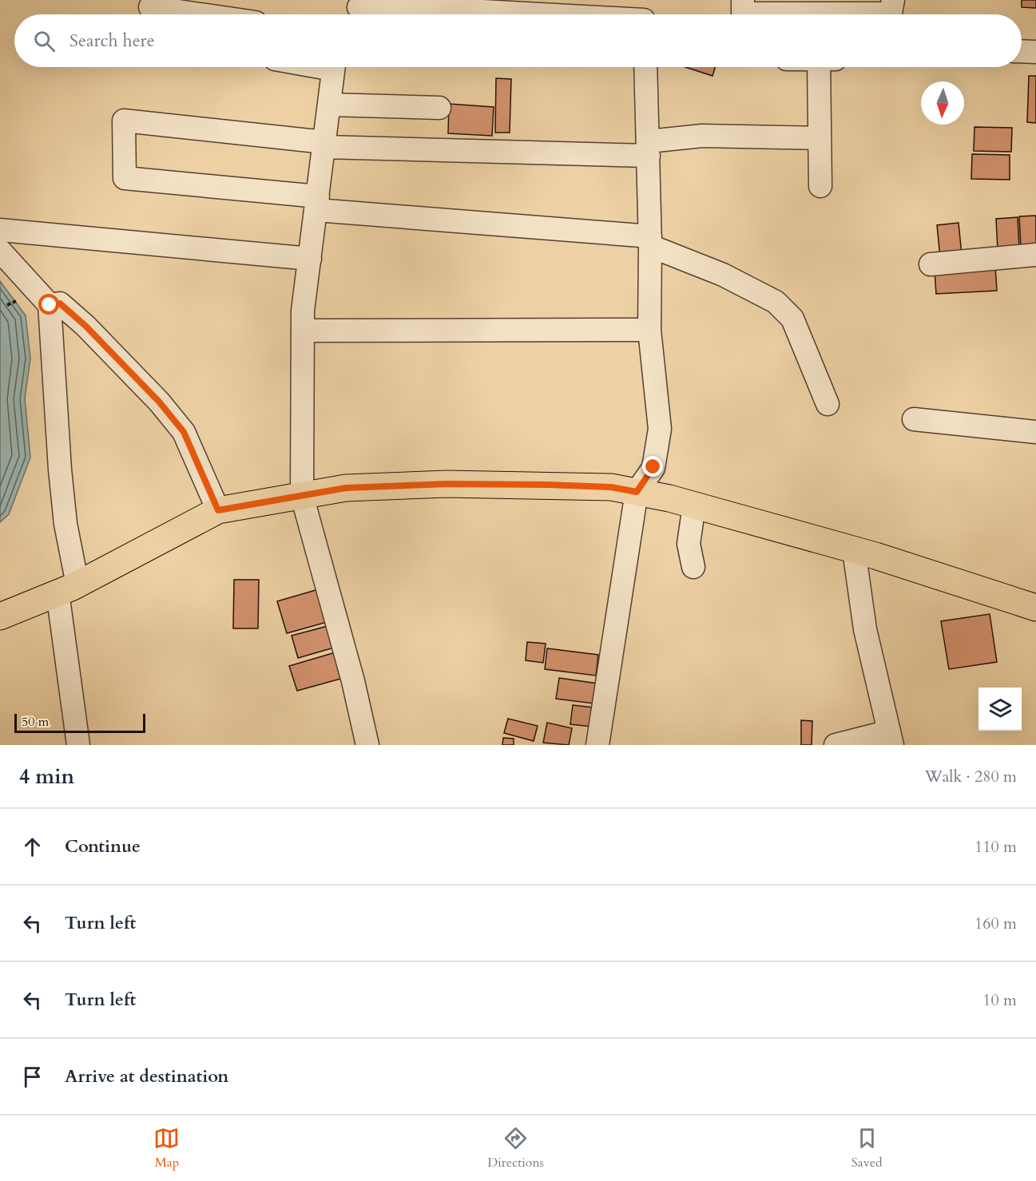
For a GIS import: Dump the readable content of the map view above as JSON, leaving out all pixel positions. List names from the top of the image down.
{
  "scale_bar": "50 m",
  "north": "bottom",
  "page": {
    "search": "Search here",
    "scale": "50 m",
    "heading": ["4 min", "Walk · 280 m"],
    "list": [
      ["Continue", "110 m"],
      ["Turn left", "160 m"],
      ["Turn left", "10 m"],
      "Arrive at destination"
    ],
    "nav": ["Map", "Directions", "Saved"]
  }
}
